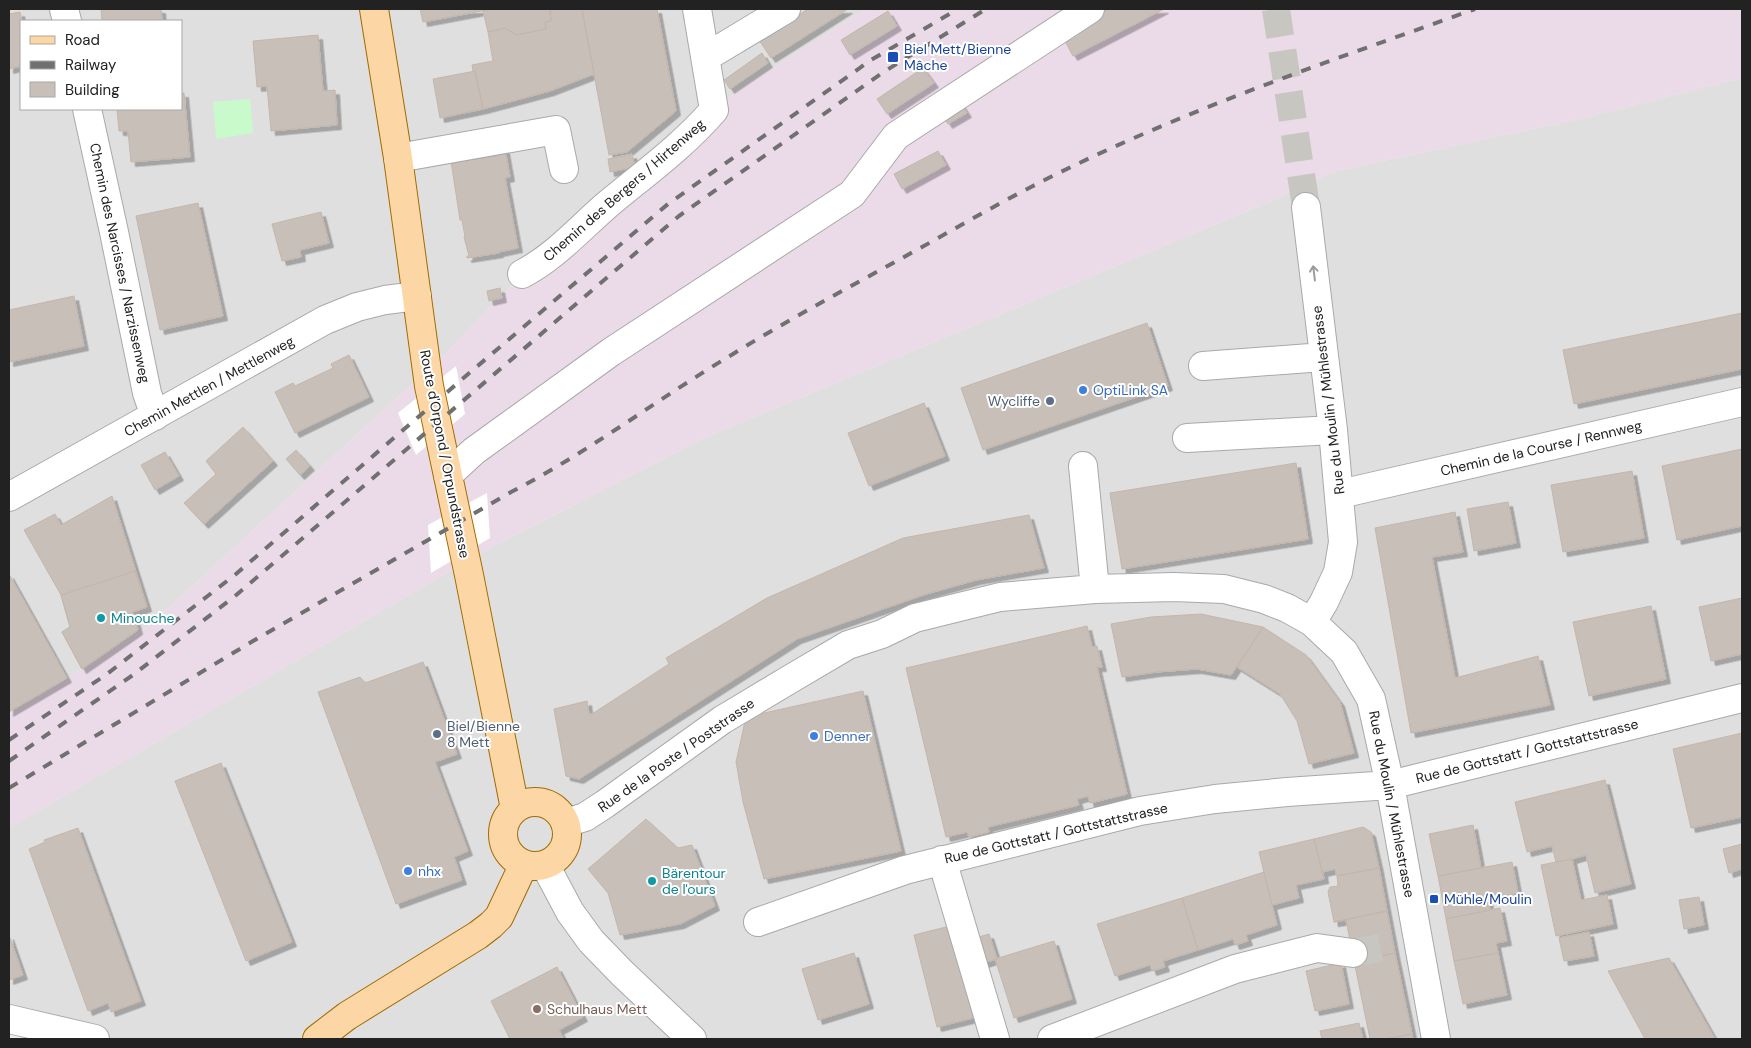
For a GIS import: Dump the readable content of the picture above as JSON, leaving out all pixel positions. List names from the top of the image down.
{
  "streets": {
    "main road": ["Route d'Orpond / Orpundstrasse"],
    "street": [
      "Chemin des Bergers / Hirtenweg",
      "Chemin des Narcisses / Narzissenweg",
      "Chemin Mettlen / Mettlenweg",
      "Rue du Moulin / Mühlestrasse",
      "Chemin de la Course / Rennweg",
      "Rue de Gottstatt / Gottstattstrasse",
      "Rue de la Poste / Poststrasse"
    ]
  },
  "crossings": [
    ["Chemin des Narcisses / Narzissenweg", "Chemin Mettlen / Mettlenweg"],
    ["Chemin Mettlen / Mettlenweg", "Route d'Orpond / Orpundstrasse"],
    ["Rue du Moulin / Mühlestrasse", "Chemin de la Course / Rennweg"],
    ["Rue du Moulin / Mühlestrasse", "Rue de Gottstatt / Gottstattstrasse"],
    ["Rue du Moulin / Mühlestrasse", "Rue de la Poste / Poststrasse"],
    ["Route d'Orpond / Orpundstrasse", "Rue de la Poste / Poststrasse"]
  ],
  "places": {
    "transit": ["Biel Mett/Bienne Mâche", "Mühle/Moulin"],
    "other": [
      "OptiLink SA",
      "Wycliffe",
      "Minouche",
      "Biel/Bienne 8 Mett",
      "Denner",
      "nhx",
      "Bärentour de l'ours",
      "Schulhaus Mett"
    ]
  },
  "legend": ["Road", "Railway", "Building"]
}
